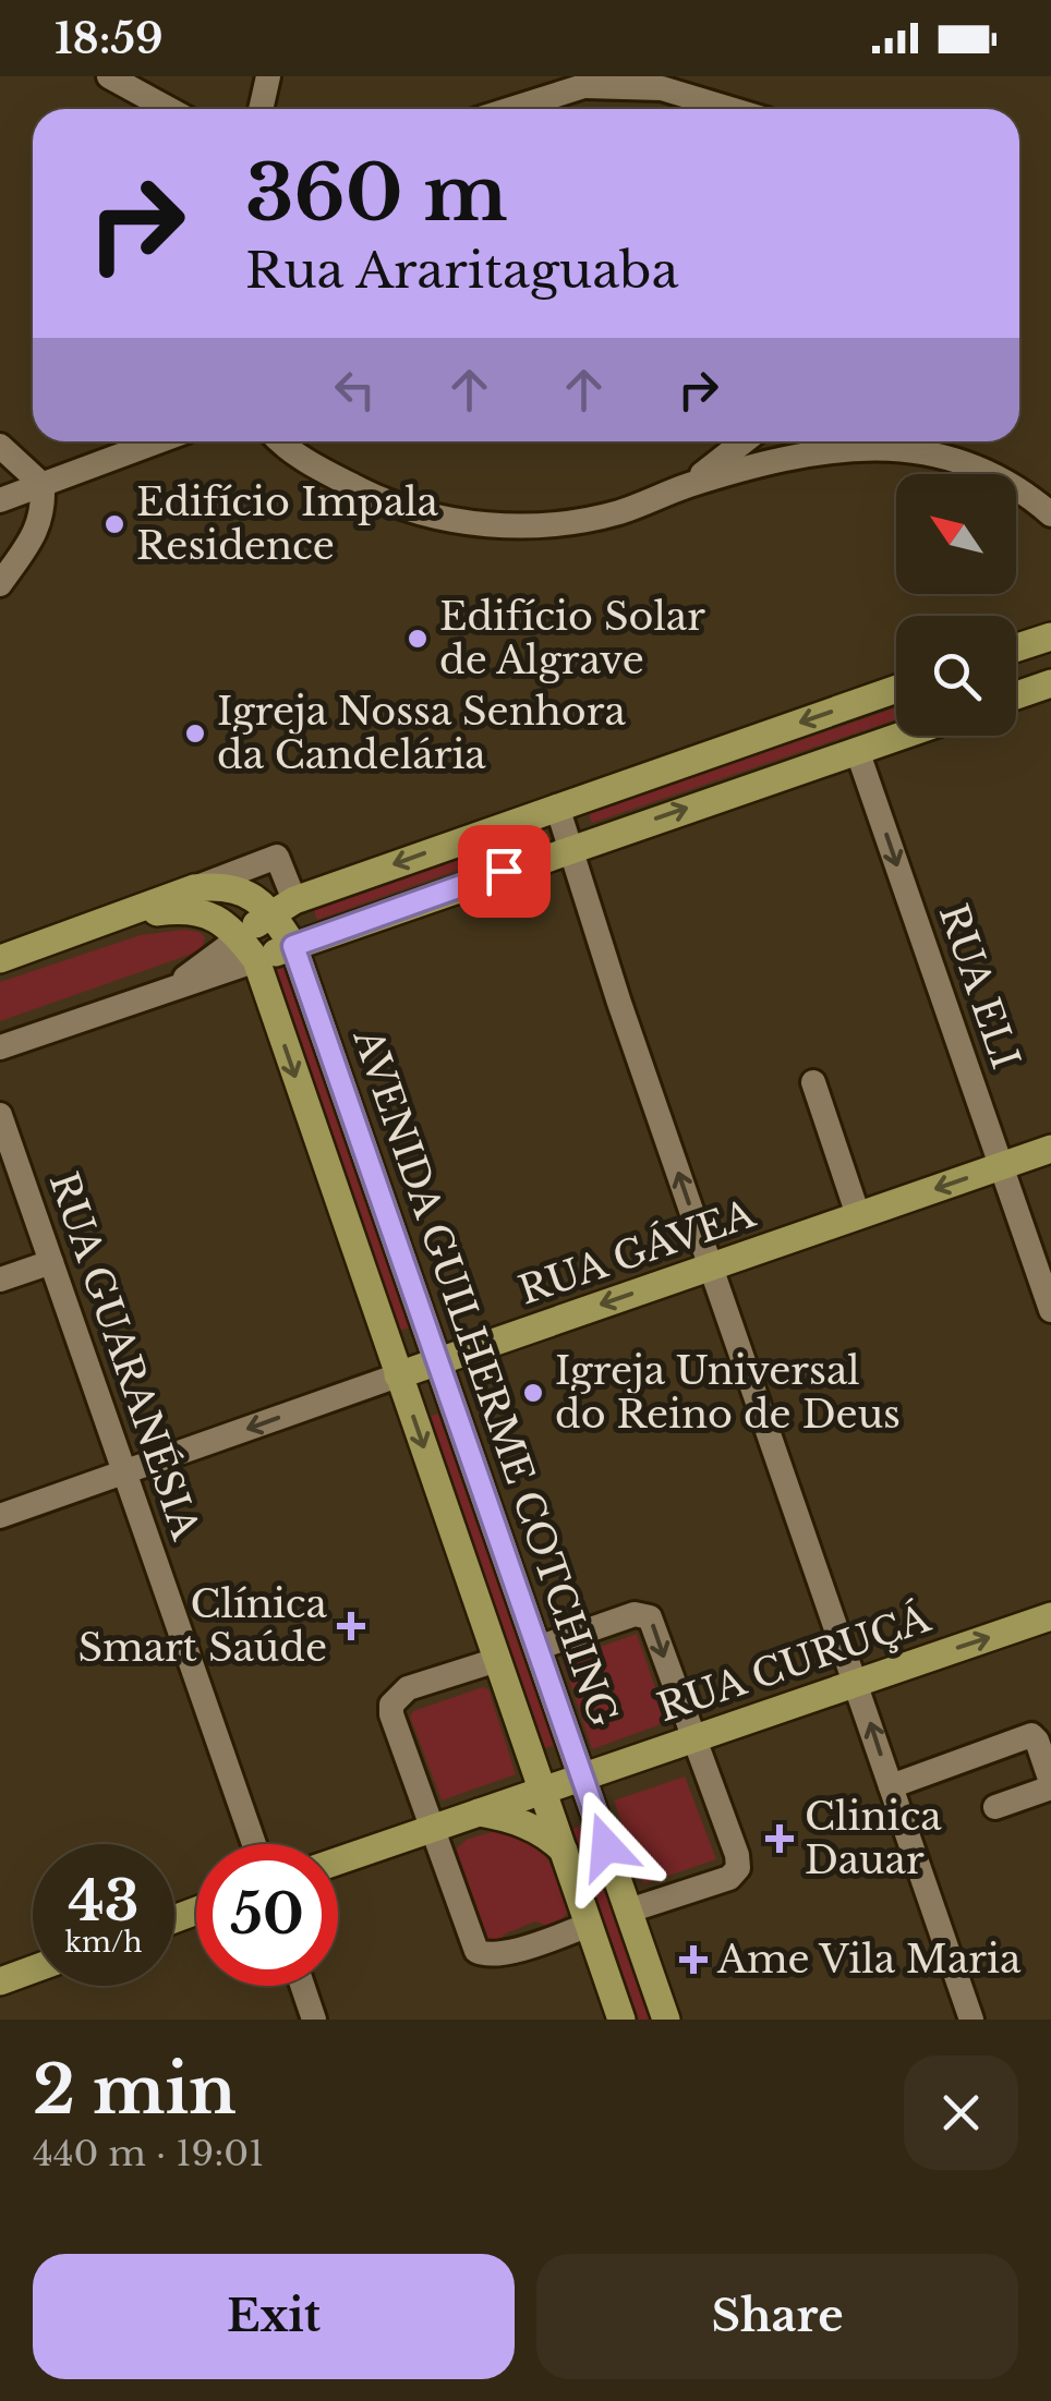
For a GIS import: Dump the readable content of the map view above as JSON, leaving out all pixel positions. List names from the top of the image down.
{
  "streets": {
    "main road": ["RUA GÁVEA", "AVENIDA GUILHERME COTCHING", "RUA CURUÇÁ"],
    "street": ["RUA ELI", "RUA GUARANÉSIA"]
  },
  "crossings": [
    ["RUA ELI", "RUA GÁVEA"],
    ["RUA GÁVEA", "RUA GUARANÉSIA"],
    ["RUA GÁVEA", "AVENIDA GUILHERME COTCHING"],
    ["AVENIDA GUILHERME COTCHING", "RUA CURUÇÁ"]
  ],
  "one_way": ["RUA GÁVEA"],
  "places": {
    "other": [
      "Edifício Impala Residence",
      "Edifício Solar de Algrave",
      "Igreja Nossa Senhora da Candelária",
      "Igreja Universal do Reino de Deus"
    ],
    "health": ["Clínica Smart Saúde", "Clinica Dauar", "Ame Vila Maria"]
  },
  "north": "top left",
  "page": {
    "status": "18:59",
    "turn": ["360 m", "Rua Araritaguaba"],
    "speed": "43 km/h",
    "limit": "50",
    "heading": ["2 min", "440 m · 19:01"],
    "buttons": ["Exit", "Share"]
  }
}
